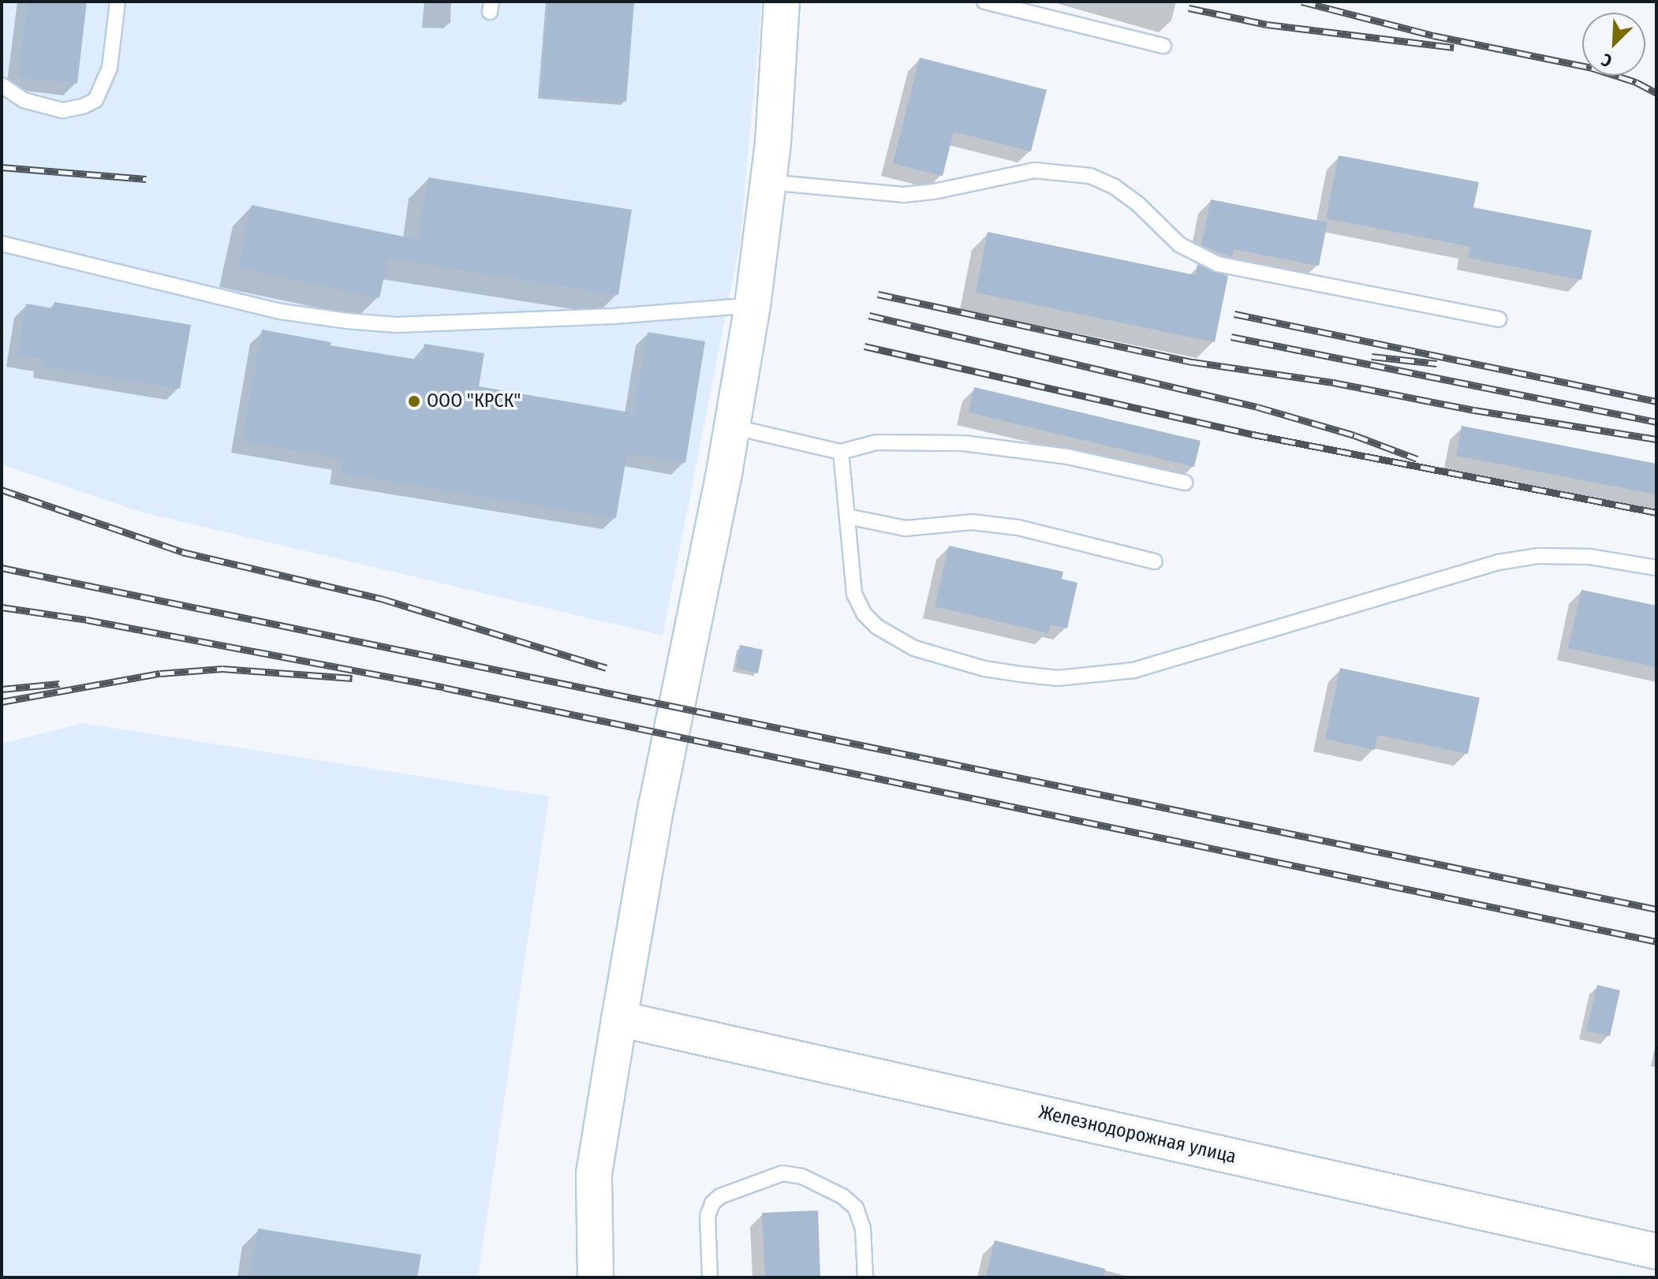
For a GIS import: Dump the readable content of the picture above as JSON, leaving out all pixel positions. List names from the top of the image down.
{
  "streets": {
    "main road": ["Железнодорожная улица"]
  },
  "places": ["ООО \"КРСК\""],
  "north": "bottom left"
}
